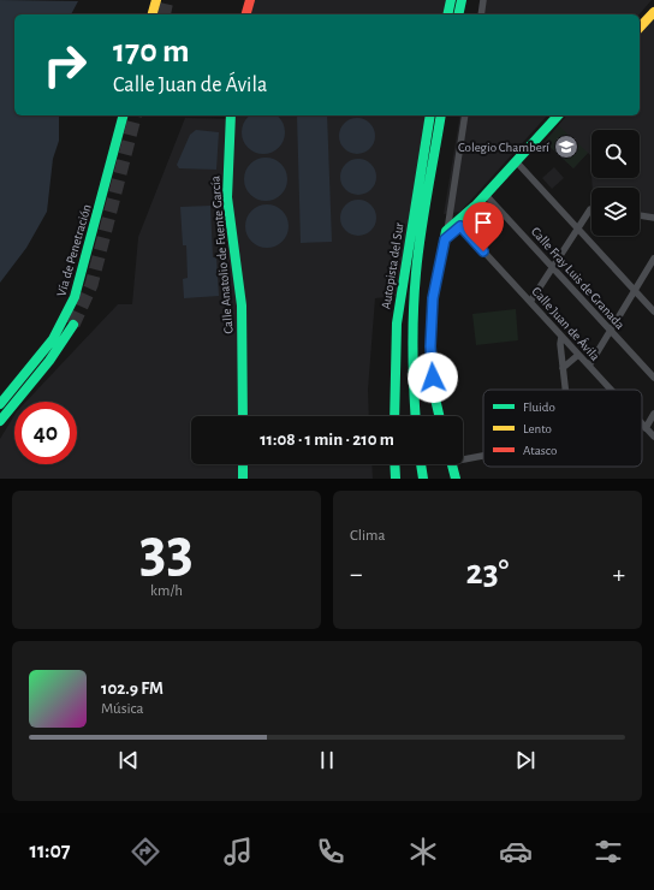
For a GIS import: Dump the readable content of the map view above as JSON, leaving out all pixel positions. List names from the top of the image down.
{
  "streets": {
    "main road": ["Vía de Penetración", "Calle Anatolio de Fuente García", "Autopista del Sur"],
    "street": ["Calle Fray Luis de Granada", "Calle Juan de Ávila"]
  },
  "places": {
    "school or university": ["Colegio Chamberí"]
  },
  "legend": ["Fluido", "Lento", "Atasco"],
  "page": {
    "turn": ["170 m", "Calle Juan de Ávila"],
    "limit": "40",
    "trip": "11:08 · 1 min · 210 m",
    "tile": [
      ["33", "km/h"],
      "Clima"
    ],
    "heat": ["−", "23°", "+"],
    "song": ["102.9 FM", "Música"],
    "tabs": "11:07"
  }
}
